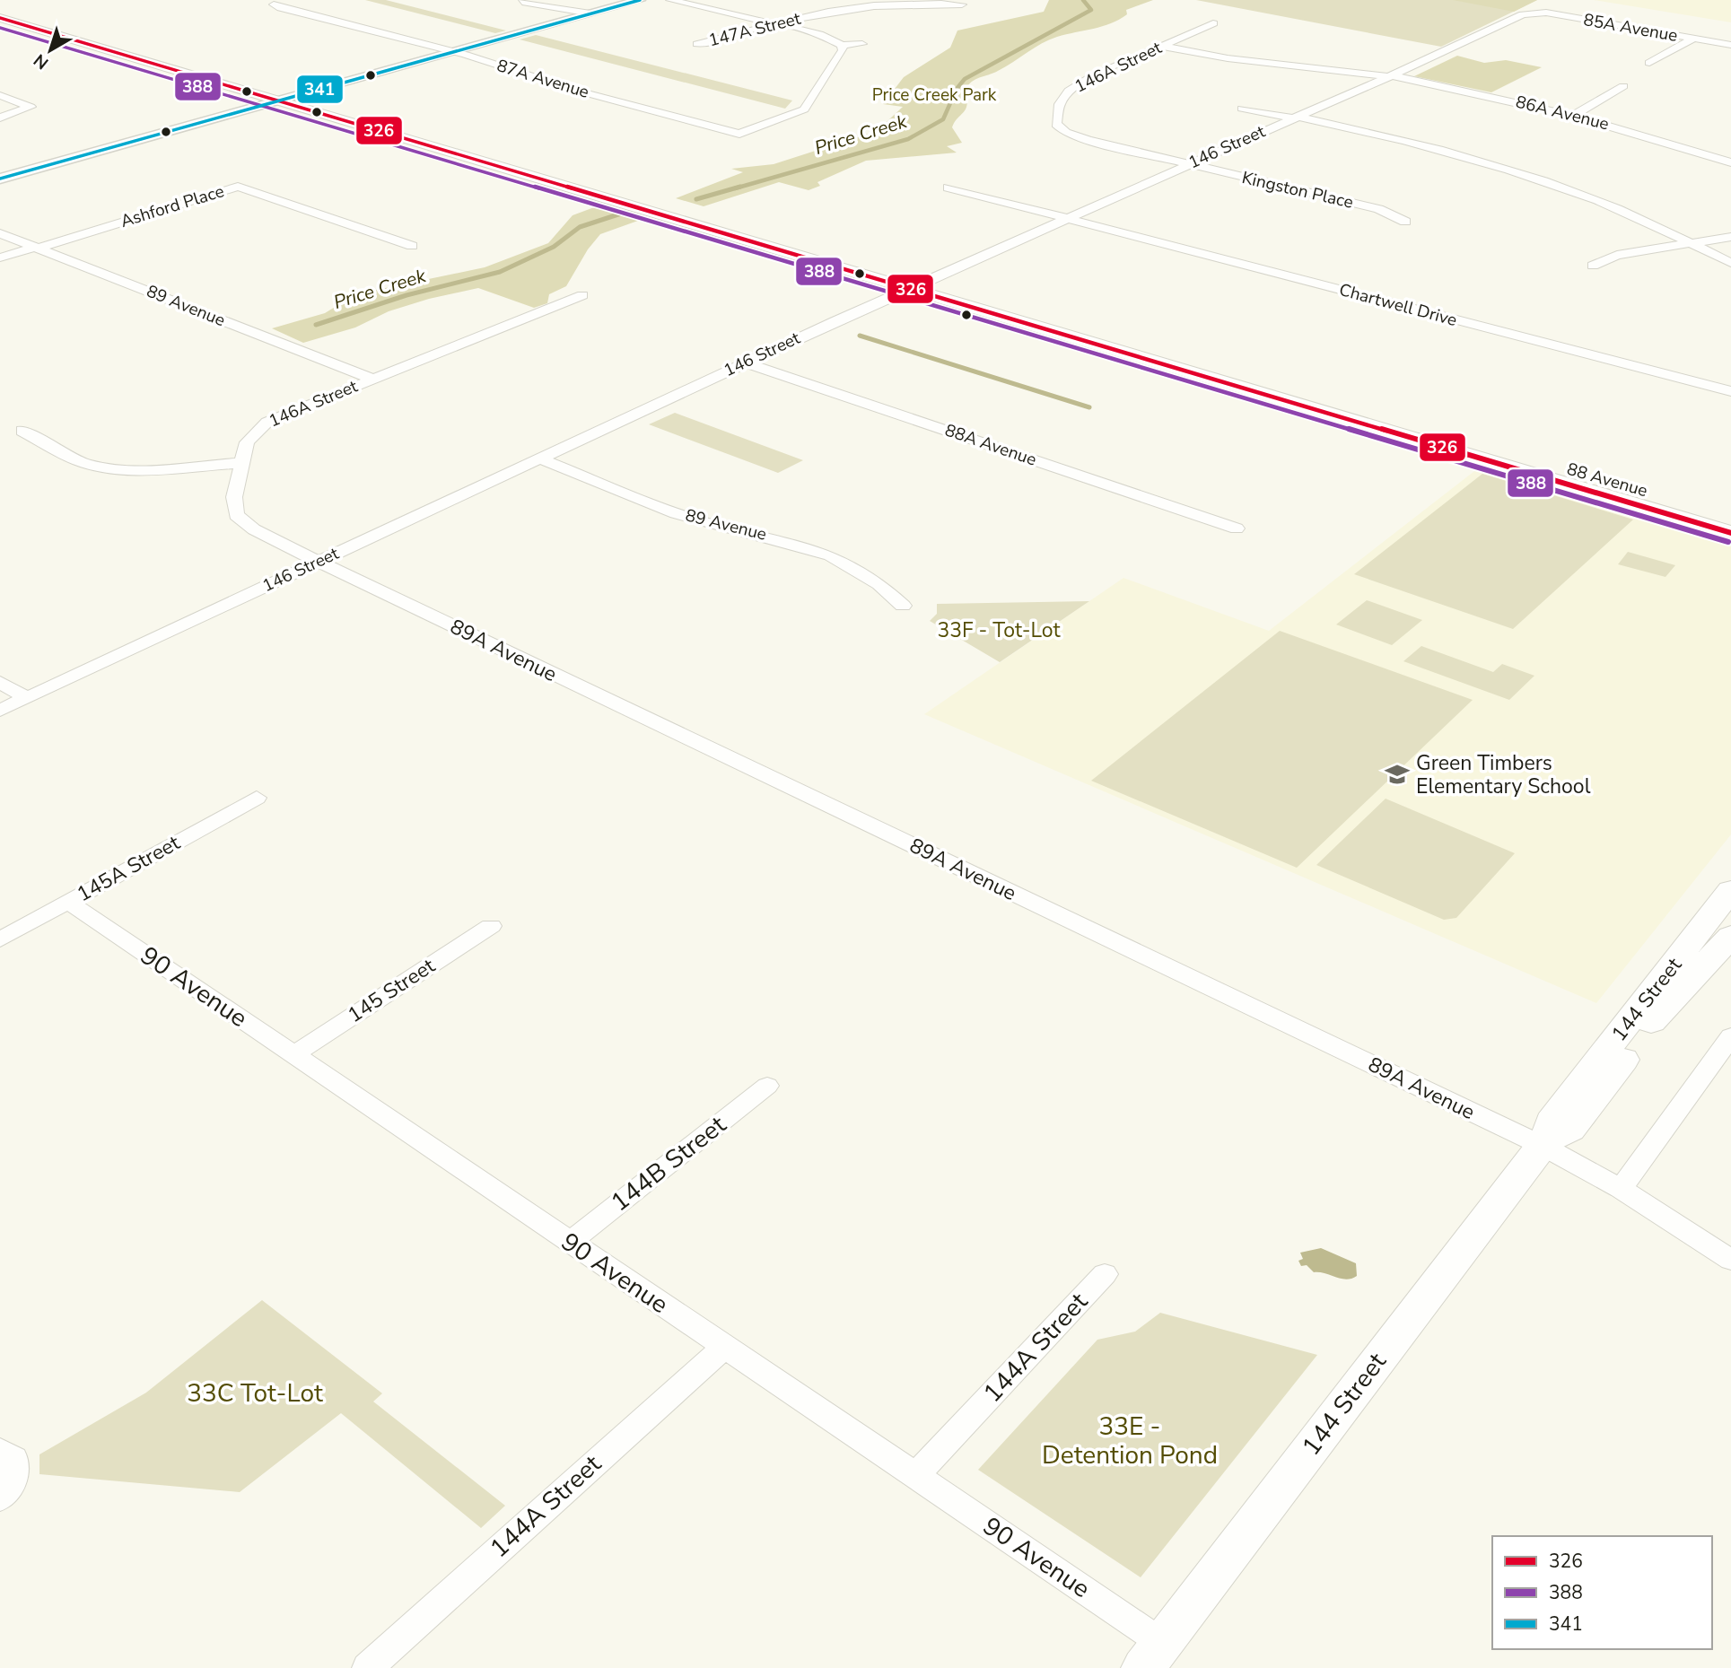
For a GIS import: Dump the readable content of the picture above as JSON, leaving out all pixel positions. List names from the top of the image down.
{
  "streets": {
    "main road": ["88 Avenue", "144 Street"],
    "street": [
      "85A Avenue",
      "147A Street",
      "146A Street",
      "87A Avenue",
      "86A Avenue",
      "146 Street",
      "Kingston Place",
      "Ashford Place",
      "Chartwell Drive",
      "89 Avenue",
      "88A Avenue",
      "89A Avenue",
      "145A Street",
      "90 Avenue",
      "145 Street",
      "144B Street",
      "144A Street"
    ]
  },
  "crossings": [
    ["85A Avenue", "146 Street"],
    ["146A Street", "86A Avenue"],
    ["146A Street", "Kingston Place"],
    ["146A Street", "89 Avenue"],
    ["146A Street", "89A Avenue"],
    ["86A Avenue", "146 Street"],
    ["146 Street", "Kingston Place"],
    ["146 Street", "Chartwell Drive"],
    ["146 Street", "89 Avenue"],
    ["146 Street", "88A Avenue"],
    ["146 Street", "88 Avenue"],
    ["146 Street", "89A Avenue"],
    ["Ashford Place", "89 Avenue"],
    ["89A Avenue", "144 Street"],
    ["145A Street", "90 Avenue"],
    ["90 Avenue", "145 Street"],
    ["90 Avenue", "144 Street"],
    ["90 Avenue", "144B Street"],
    ["90 Avenue", "144A Street"]
  ],
  "water": ["Price Creek"],
  "parks": [
    "Price Creek Park",
    "33F - Tot-Lot",
    "33C Tot-Lot",
    "33E - Detention Pond"
  ],
  "places": {
    "school or university": ["Green Timbers Elementary School"]
  },
  "lines": ["transit line 341", "transit line 326", "transit line 388"],
  "legend": ["326", "388", "341"],
  "north": "bottom left"
}
